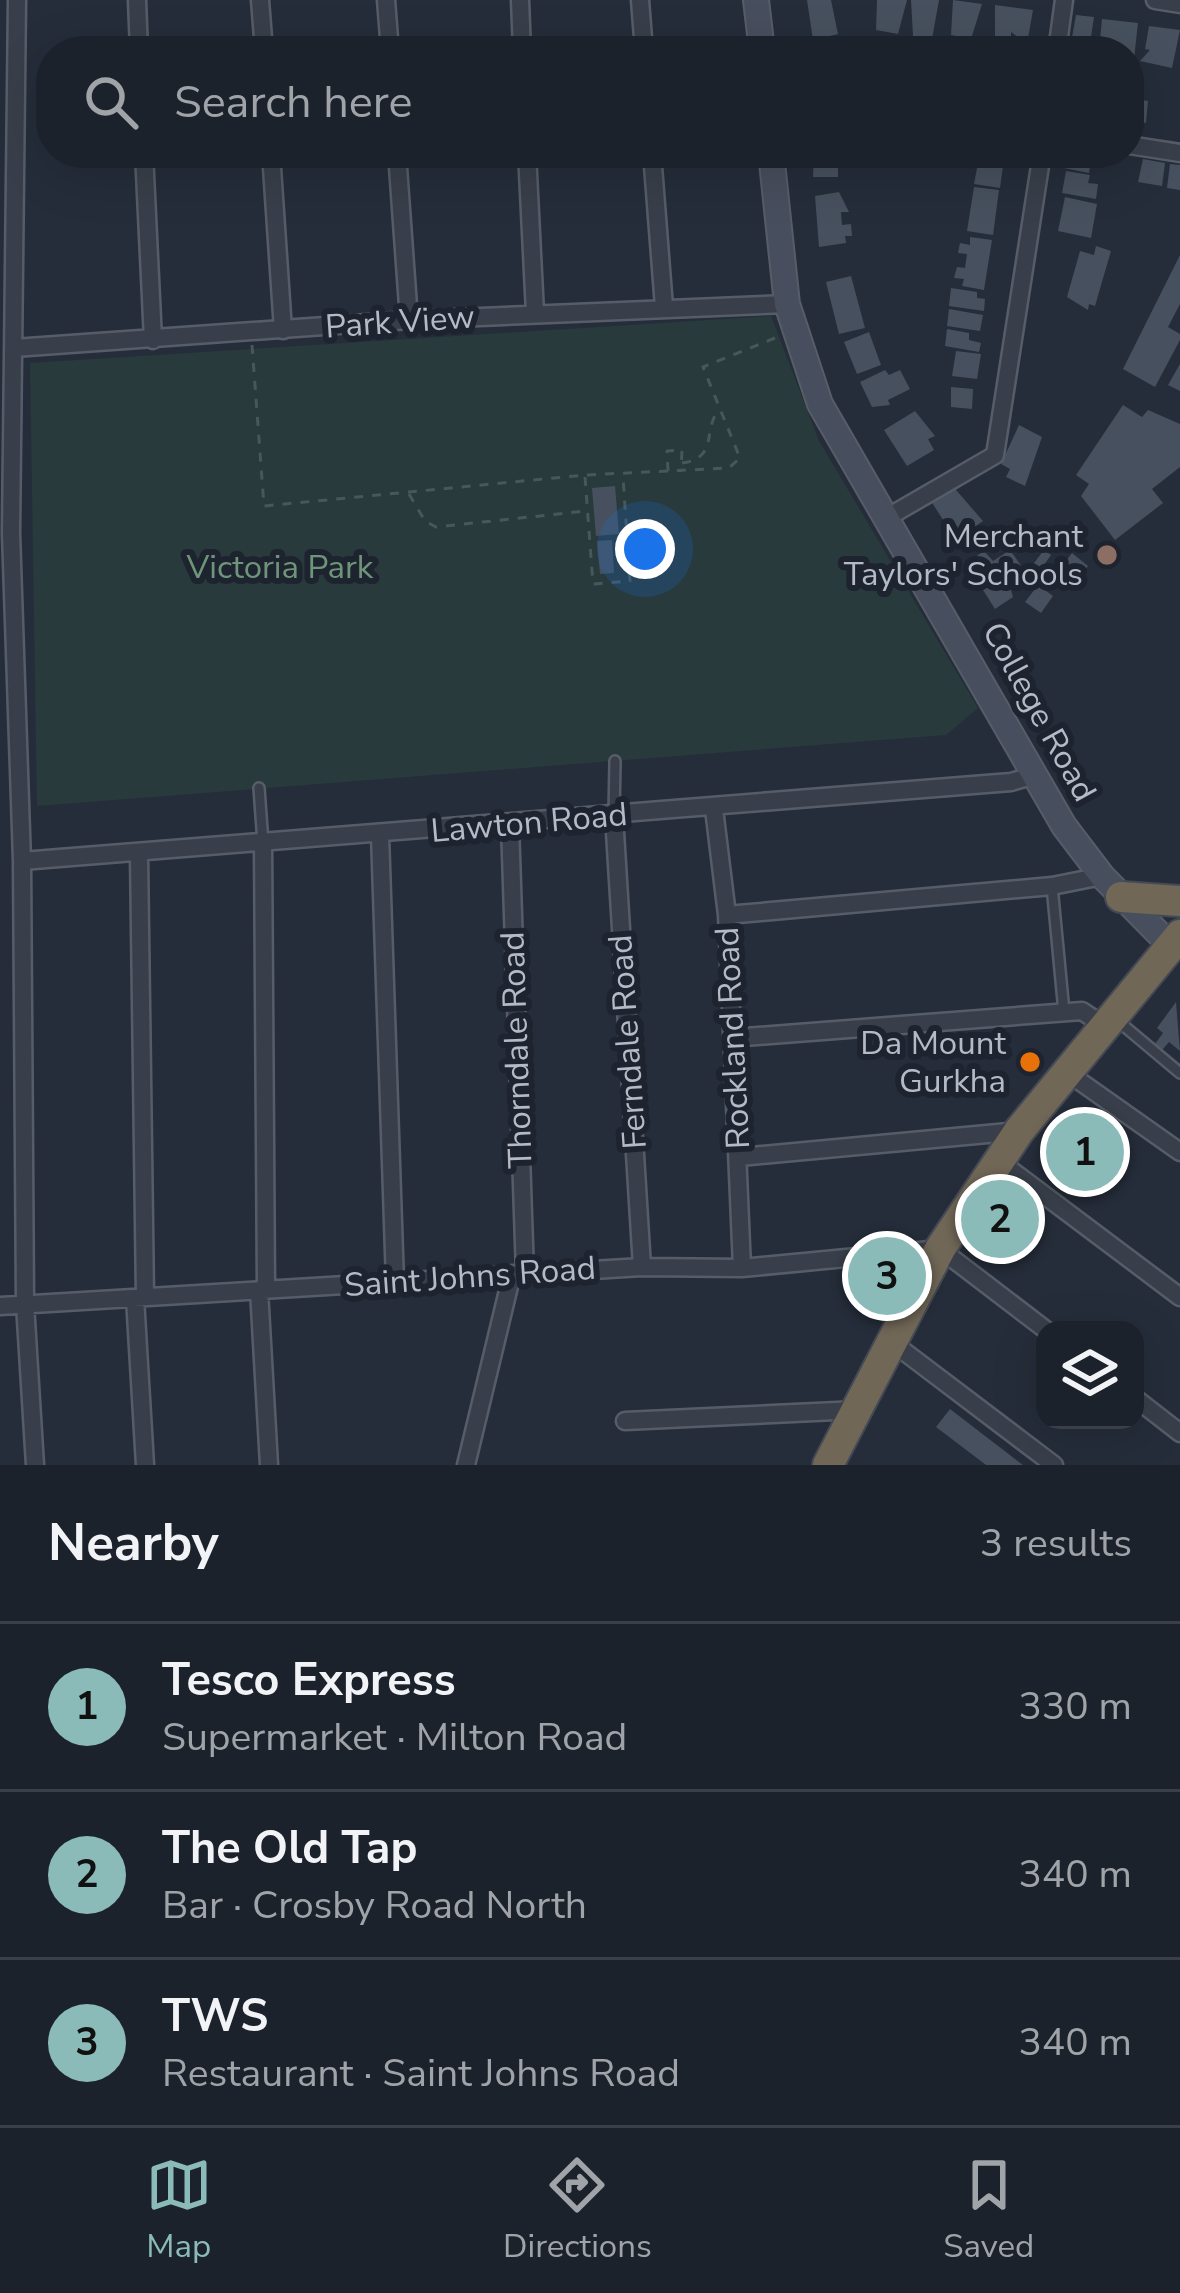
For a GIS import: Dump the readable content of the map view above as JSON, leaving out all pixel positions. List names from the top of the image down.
{
  "streets": {
    "street": [
      "Park View",
      "College Road",
      "Lawton Road",
      "Rockland Road",
      "Ferndale Road",
      "Thorndale Road",
      "Saint Johns Road"
    ]
  },
  "crossings": [
    ["Park View", "College Road"],
    ["College Road", "Lawton Road"],
    ["Lawton Road", "Rockland Road"],
    ["Lawton Road", "Ferndale Road"],
    ["Lawton Road", "Thorndale Road"],
    ["Rockland Road", "Saint Johns Road"],
    ["Ferndale Road", "Saint Johns Road"],
    ["Thorndale Road", "Saint Johns Road"]
  ],
  "parks": ["Victoria Park"],
  "places": ["Merchant Taylors' Schools", "Da Mount Gurkha"],
  "page": {
    "search": "Search here",
    "pins": ["1", "2", "3"],
    "heading": ["Nearby", "3 results"],
    "list": [
      {
        "mark": "1",
        "name": "Tesco Express",
        "note": "Supermarket · Milton Road",
        "value": "330 m"
      },
      {
        "mark": "2",
        "name": "The Old Tap",
        "note": "Bar · Crosby Road North",
        "value": "340 m"
      },
      {
        "mark": "3",
        "name": "TWS",
        "note": "Restaurant · Saint Johns Road",
        "value": "340 m"
      }
    ],
    "nav": ["Map", "Directions", "Saved"]
  }
}
